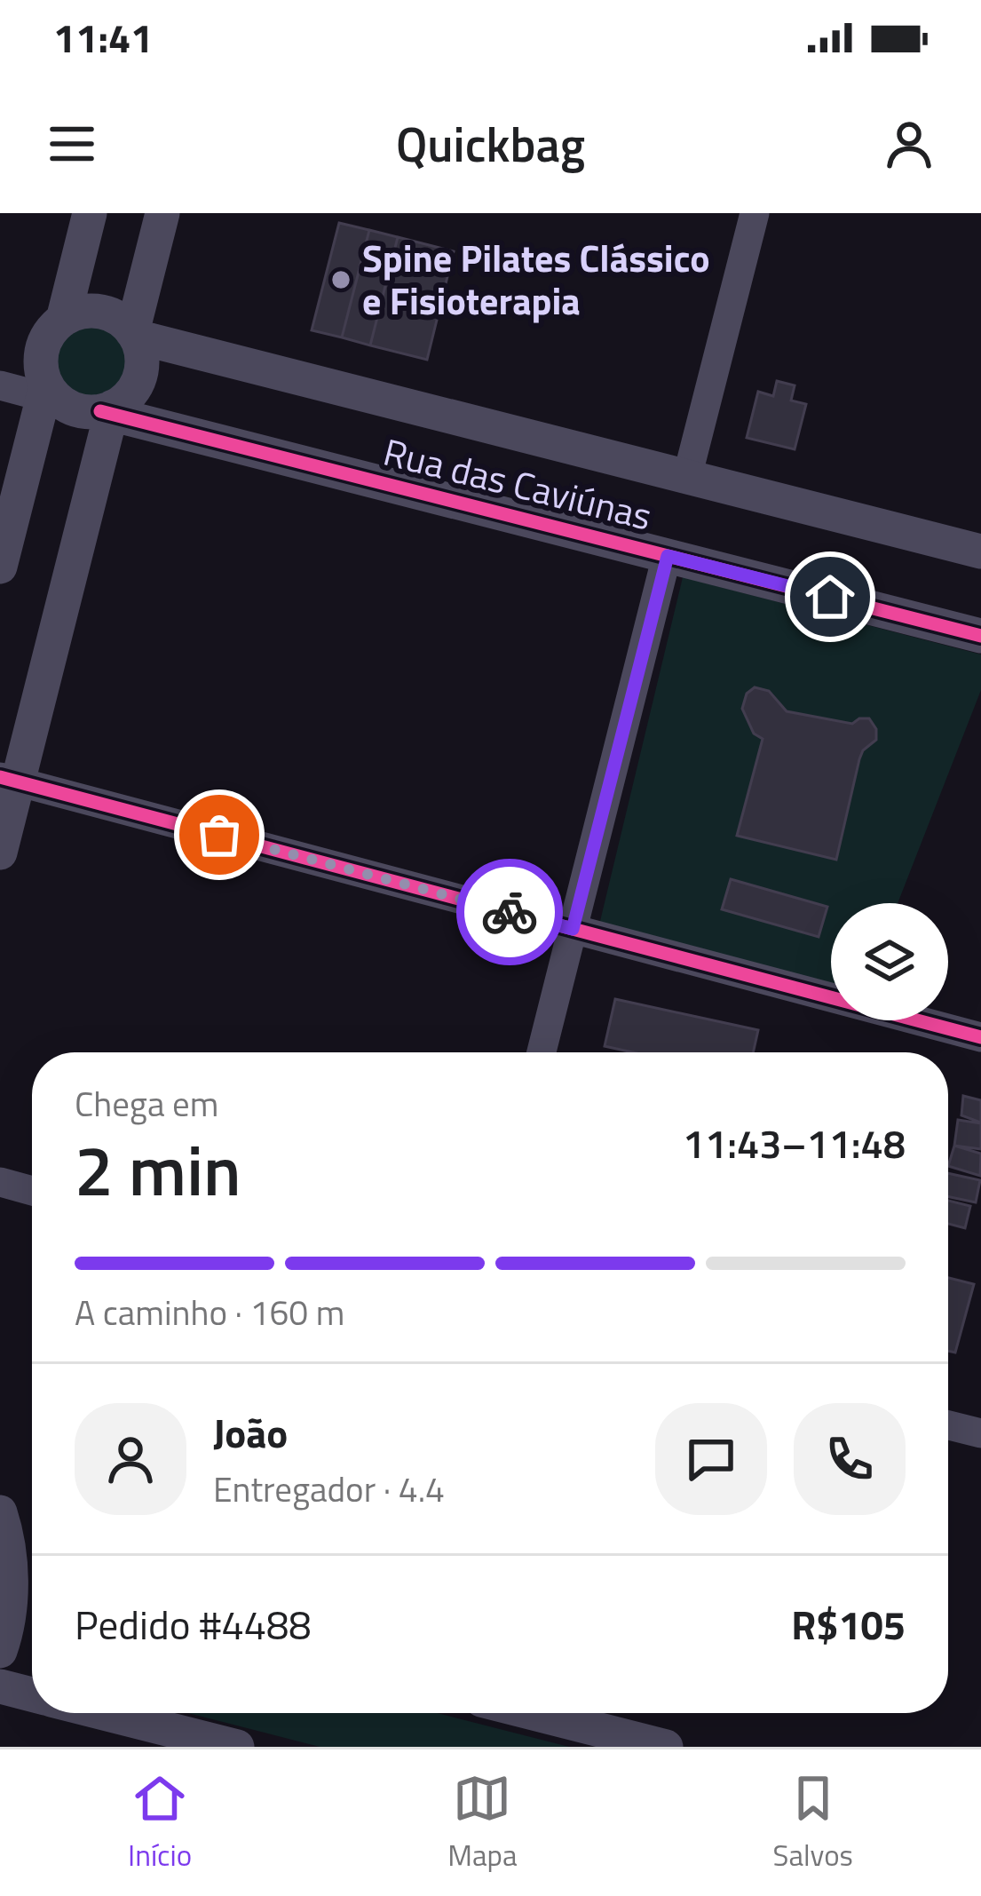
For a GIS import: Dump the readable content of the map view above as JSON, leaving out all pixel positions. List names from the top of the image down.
{
  "streets": {
    "street": ["Rua das Caviúnas"]
  },
  "places": ["Spine Pilates Clássico e Fisioterapia"],
  "page": {
    "status": "11:41",
    "header": "Quickbag",
    "heading": ["2 min", "Chega em", "11:43–11:48"],
    "panel": [
      "João",
      "Entregador · 4.4",
      "Pedido #4488",
      "R$105"
    ],
    "bar": "A caminho · 160 m",
    "tabs": ["Início", "Mapa", "Salvos"]
  }
}
